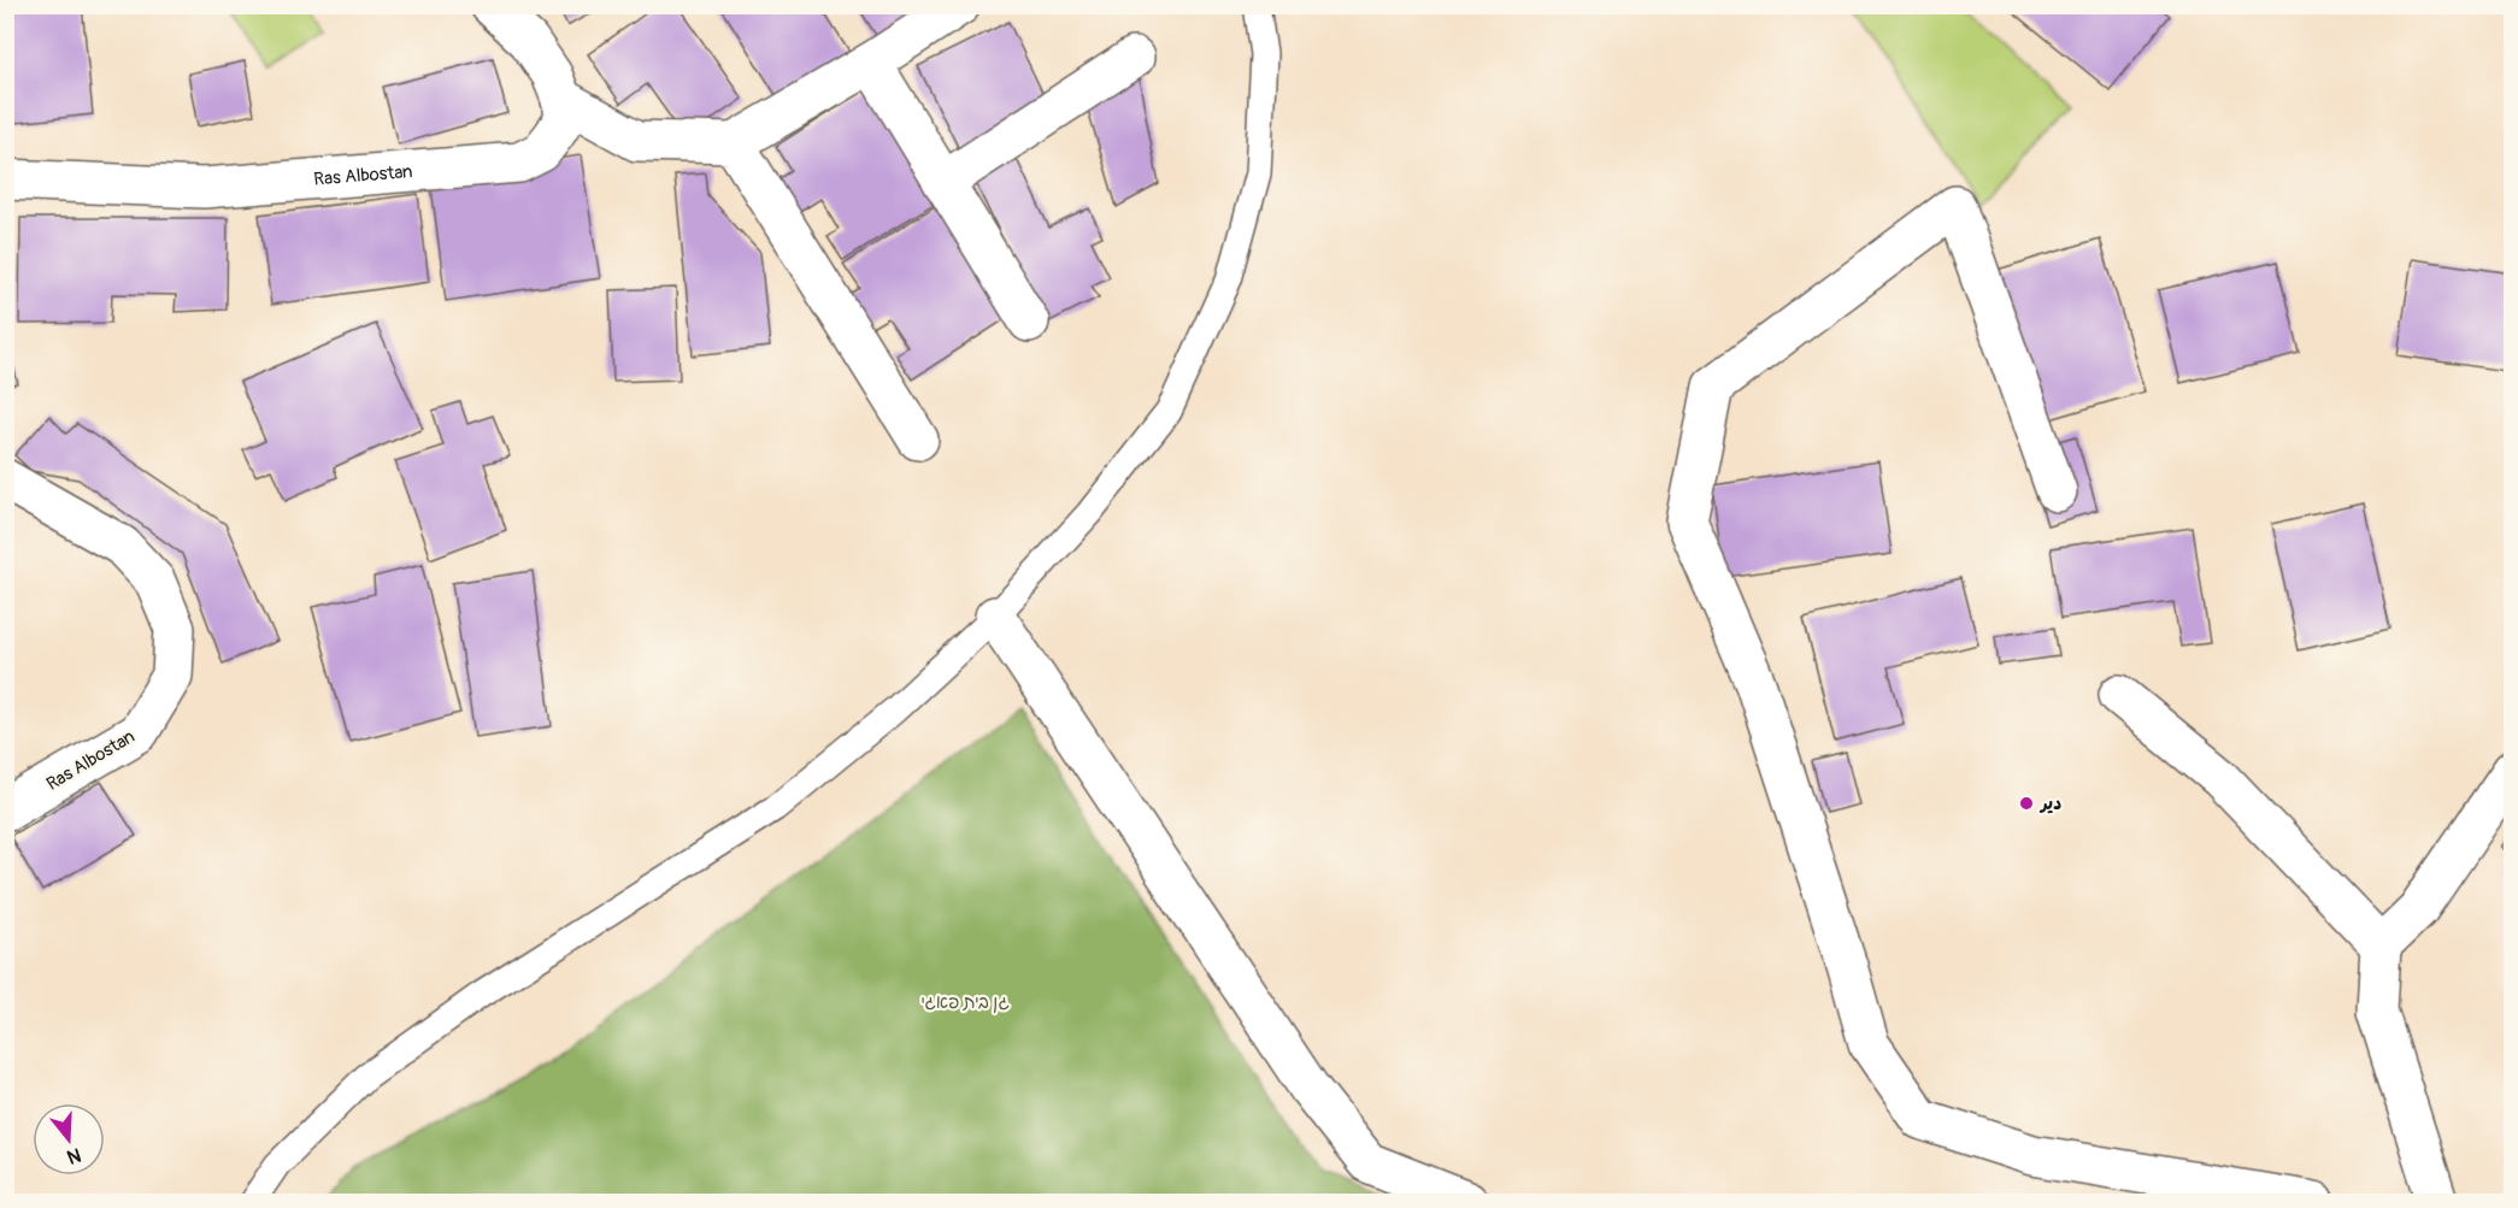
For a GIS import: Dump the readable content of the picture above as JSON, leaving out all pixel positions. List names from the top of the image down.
{
  "streets": {
    "street": ["Ras Albostan"]
  },
  "parks": ["גן בית פאגי"],
  "places": ["دير"],
  "north": "bottom"
}
